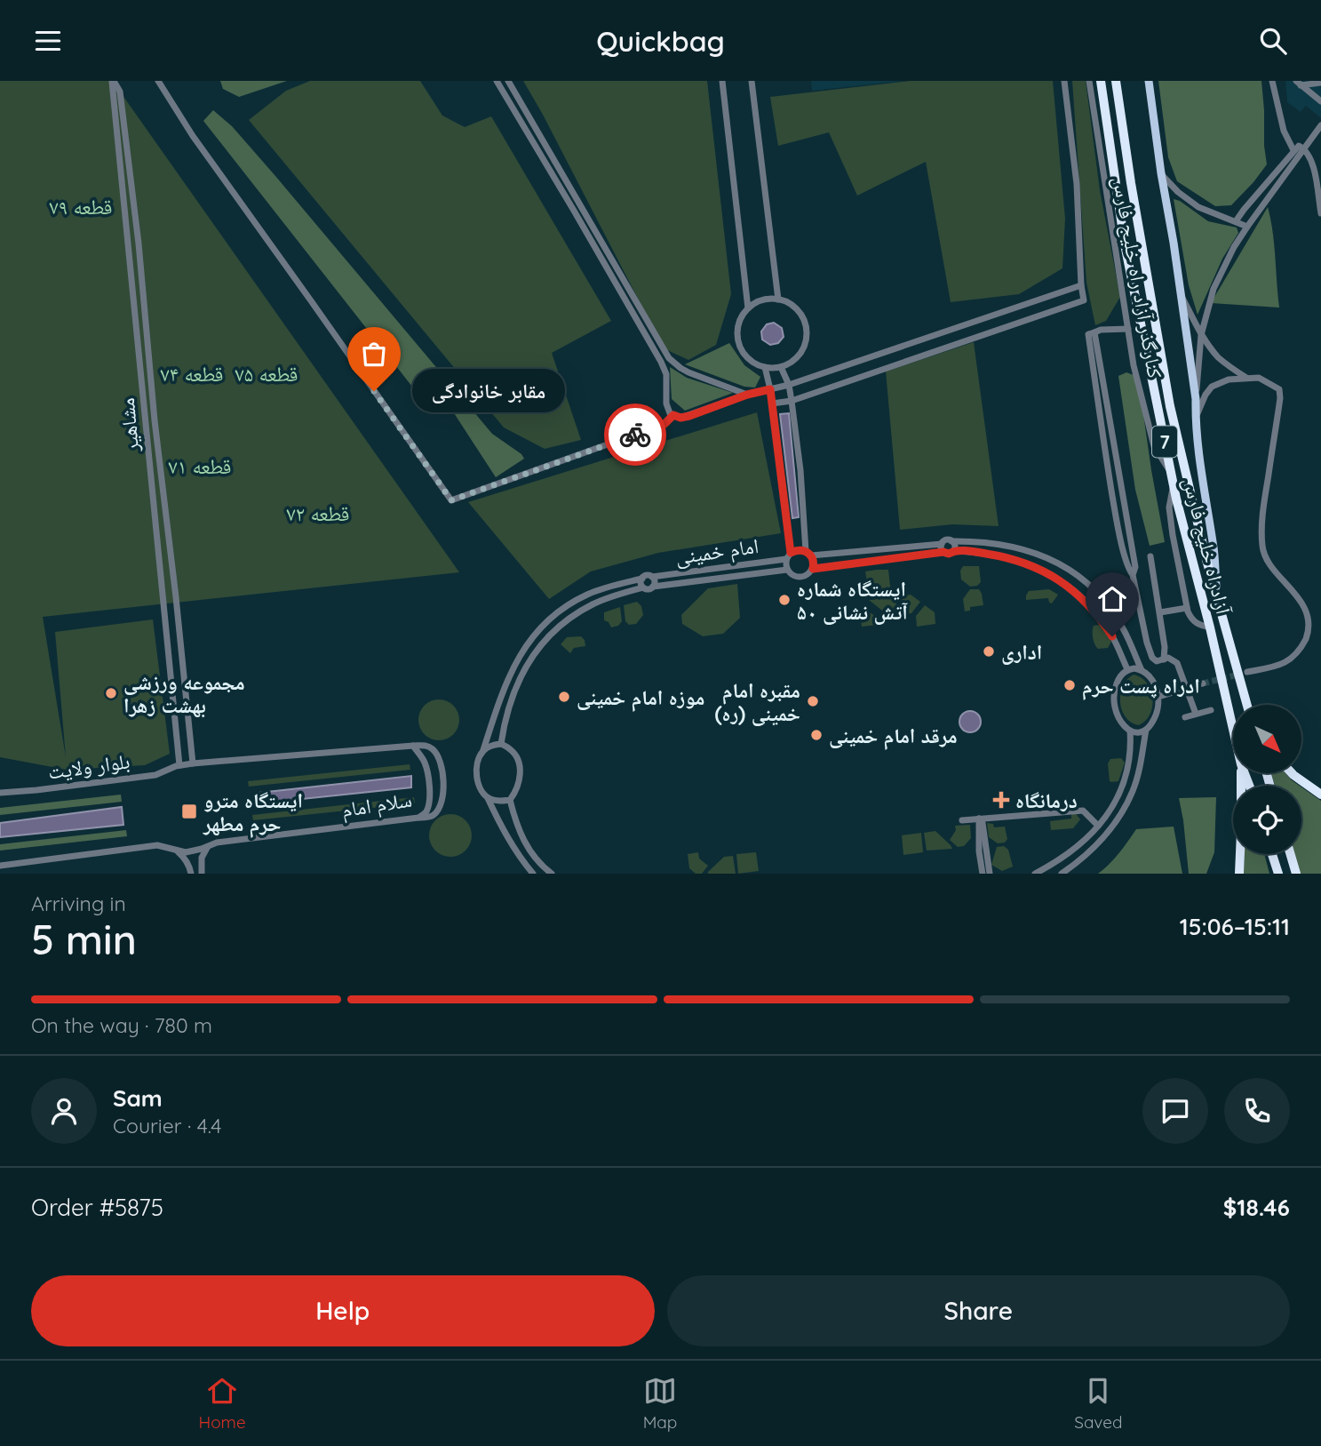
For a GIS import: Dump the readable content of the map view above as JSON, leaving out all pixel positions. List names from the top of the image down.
{
  "streets": {
    "highway": ["7", "آزادراه خلیج فارس"],
    "main road": ["کنارگذر آزاد راه خلیج فارس"],
    "street": [
      "مشاهیر",
      "امام خمینی",
      "بلوار ولایت",
      "سلام امام"
    ]
  },
  "crossings": [
    ["کنارگذر آزاد راه خلیج فارس", "آزادراه خلیج فارس"],
    ["مشاهیر", "بلوار ولایت"]
  ],
  "parks": [
    "قطعه ۷۹",
    "قطعه ۷۴",
    "قطعه ۷۵",
    "قطعه ۷۱",
    "قطعه ۷۲"
  ],
  "places": {
    "other": [
      "مقابر خانوادگی",
      "ایستگاه شماره ۵۰ آتش نشانی",
      "اداری",
      "ادراه پست حرم",
      "مجموعه ورزشی بهشت زهرا",
      "موزه امام خمینی",
      "مقبره امام خمینی (ره)",
      "مرقد امام خمینی"
    ],
    "health": ["درمانگاه"],
    "transit": ["ایستگاه مترو حرم مطهر"]
  },
  "north": "bottom right",
  "page": {
    "header": "Quickbag",
    "bubble": "مقابر خانوادگی",
    "heading": ["5 min", "Arriving in", "15:06–15:11"],
    "panel": [
      "Sam",
      "Courier · 4.4",
      "Order #5875",
      "$18.46"
    ],
    "bar": "On the way · 780 m",
    "buttons": ["Help", "Share"],
    "tabs": ["Home", "Map", "Saved"]
  }
}
